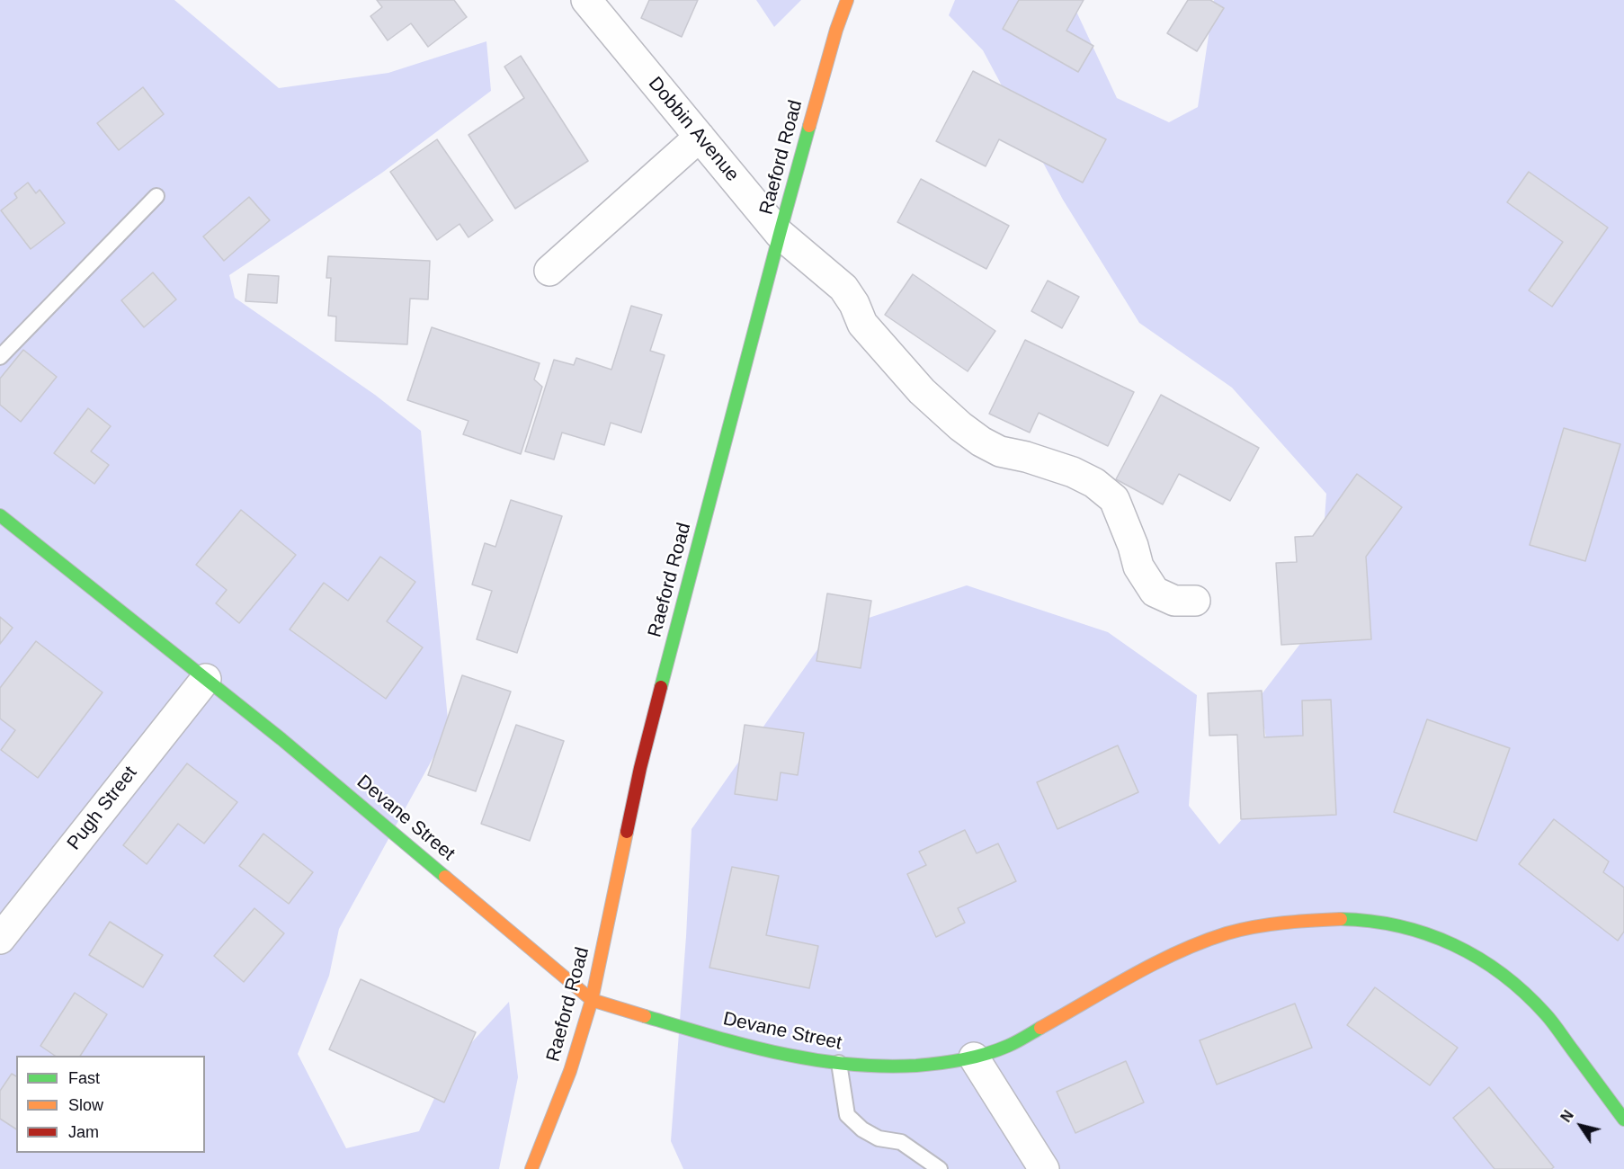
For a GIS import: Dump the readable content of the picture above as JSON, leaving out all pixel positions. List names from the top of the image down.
{
  "streets": {
    "street": [
      "Dobbin Avenue",
      "Raeford Road",
      "Pugh Street",
      "Devane Street"
    ]
  },
  "crossings": [
    ["Dobbin Avenue", "Raeford Road"],
    ["Raeford Road", "Devane Street"],
    ["Pugh Street", "Devane Street"]
  ],
  "legend": ["Fast", "Slow", "Jam"],
  "north": "top left"
}
